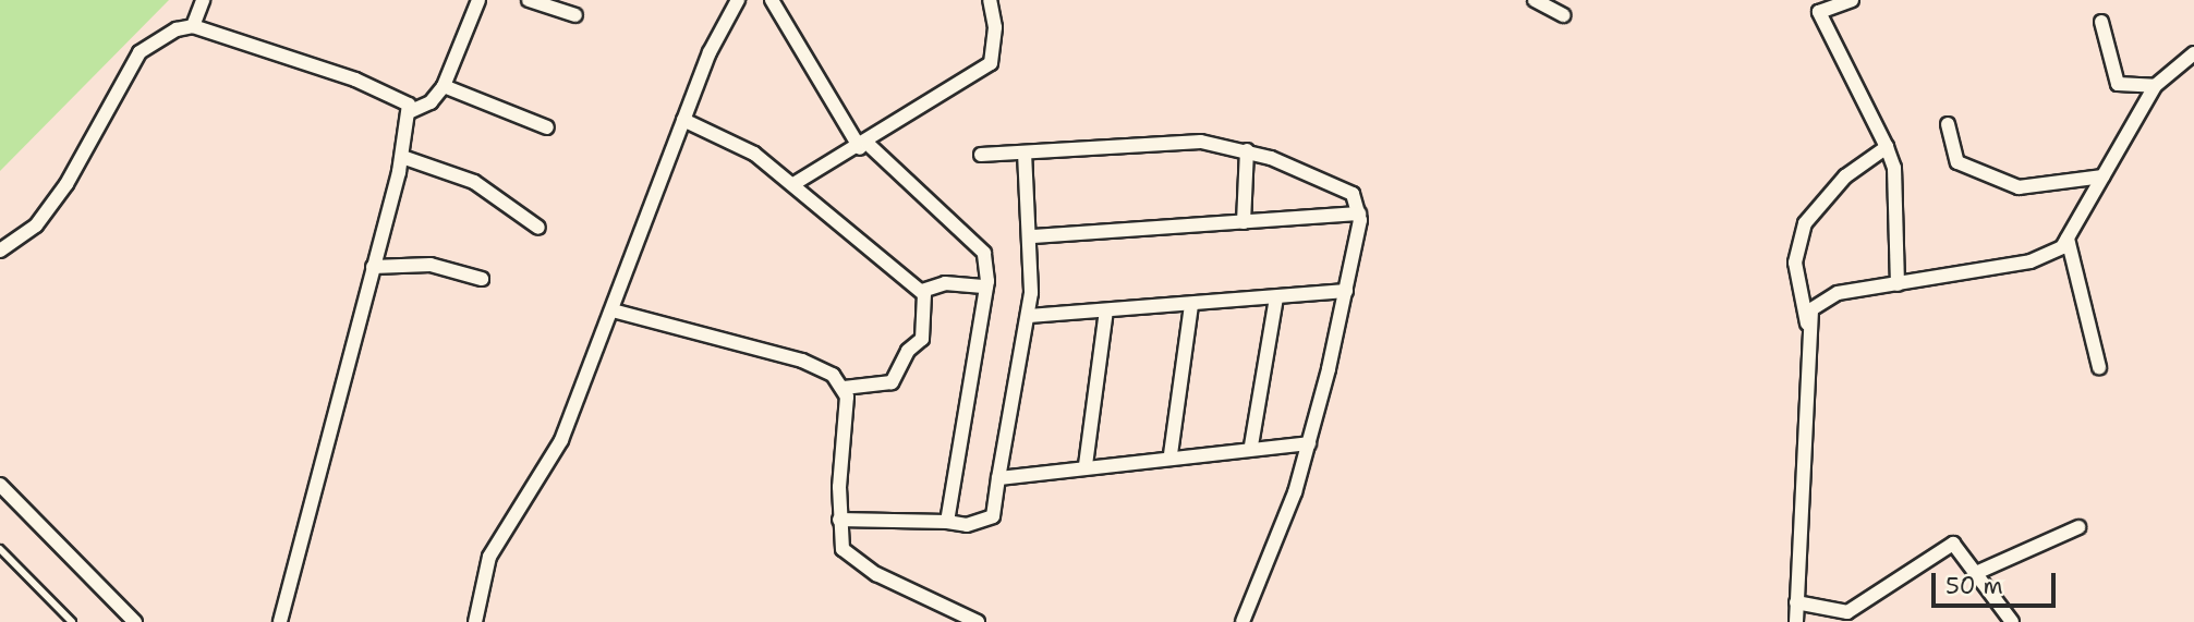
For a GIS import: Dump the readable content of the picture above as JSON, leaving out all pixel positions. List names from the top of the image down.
{
  "scale_bar": "50 m"
}
